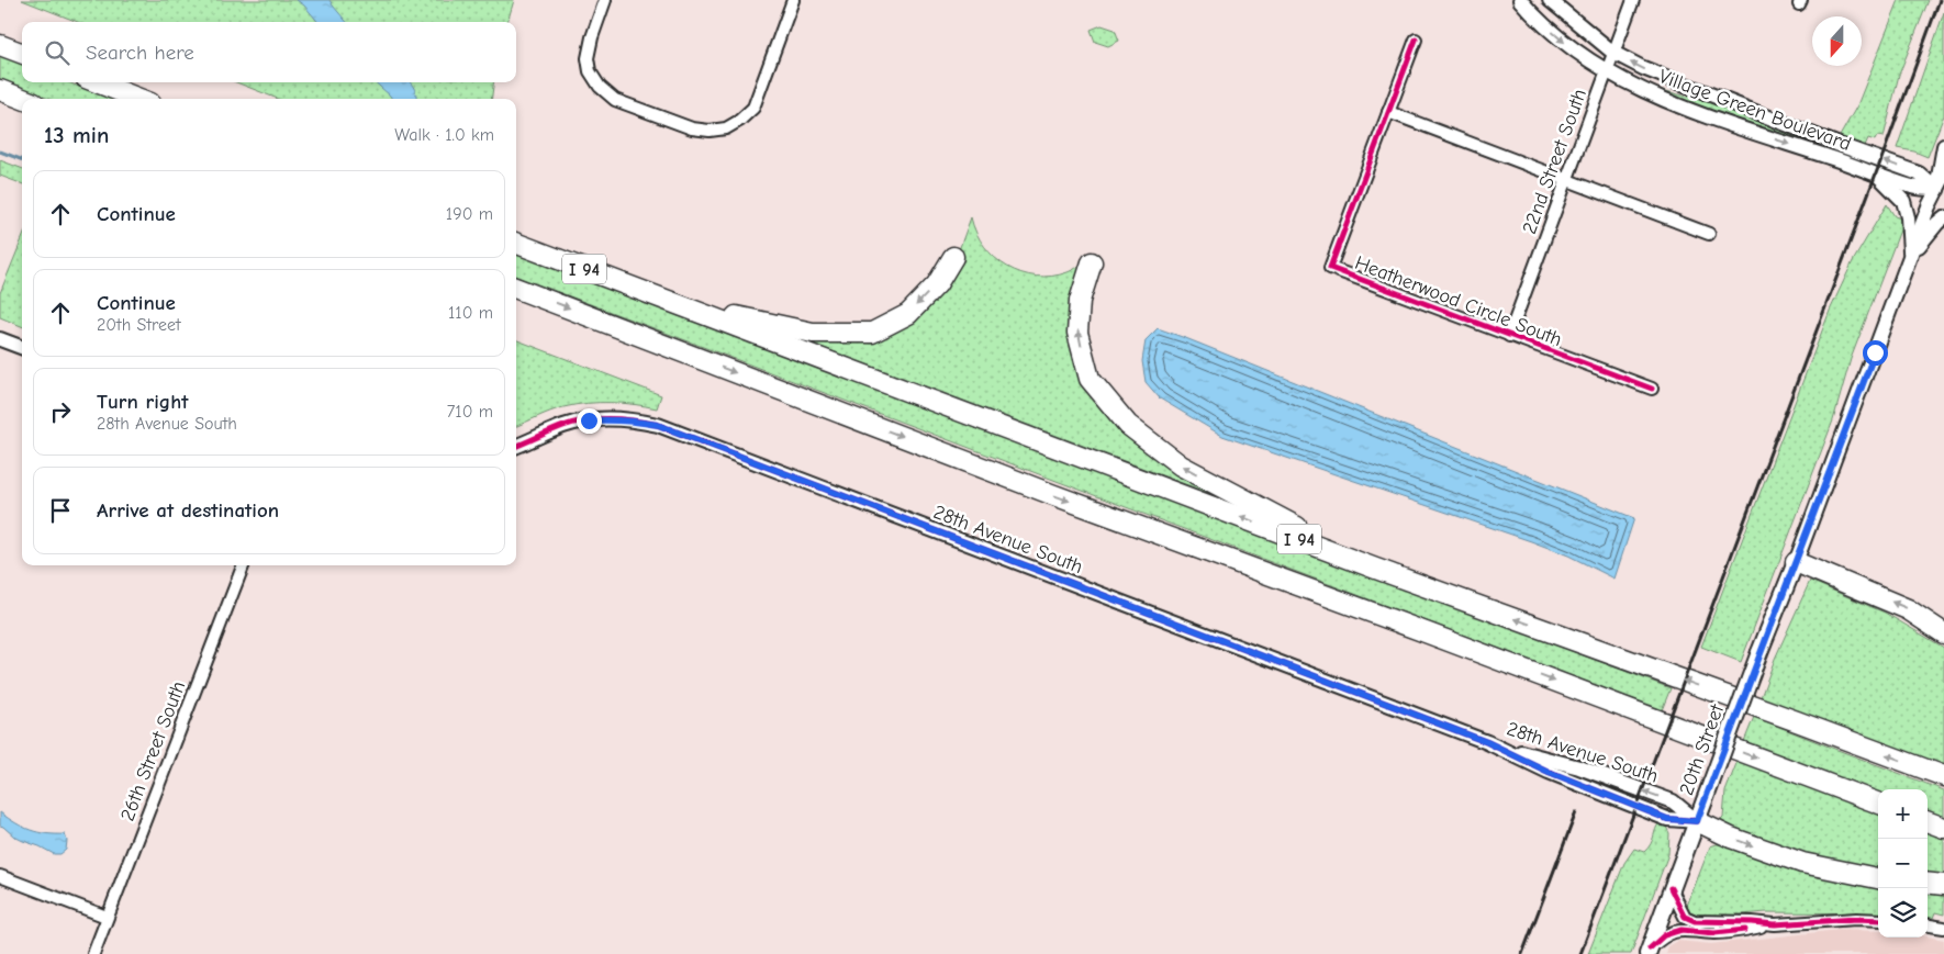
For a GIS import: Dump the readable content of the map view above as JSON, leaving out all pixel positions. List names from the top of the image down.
{
  "streets": {
    "highway": ["I 94"],
    "main road": ["20th Street"],
    "street": [
      "Village Green Boulevard",
      "22nd Street South",
      "Heatherwood Circle South",
      "28th Avenue South",
      "26th Street South"
    ]
  },
  "crossings": [
    ["Village Green Boulevard", "22nd Street South"],
    ["22nd Street South", "Heatherwood Circle South"],
    ["28th Avenue South", "20th Street"]
  ],
  "north": "bottom",
  "page": {
    "search": "Search here",
    "heading": ["13 min", "Walk · 1.0 km"],
    "list": [
      ["Continue", "190 m"],
      ["Continue", "20th Street", "110 m"],
      ["Turn right", "28th Avenue South", "710 m"],
      "Arrive at destination"
    ],
    "map_buttons": ["+", "−"]
  }
}
